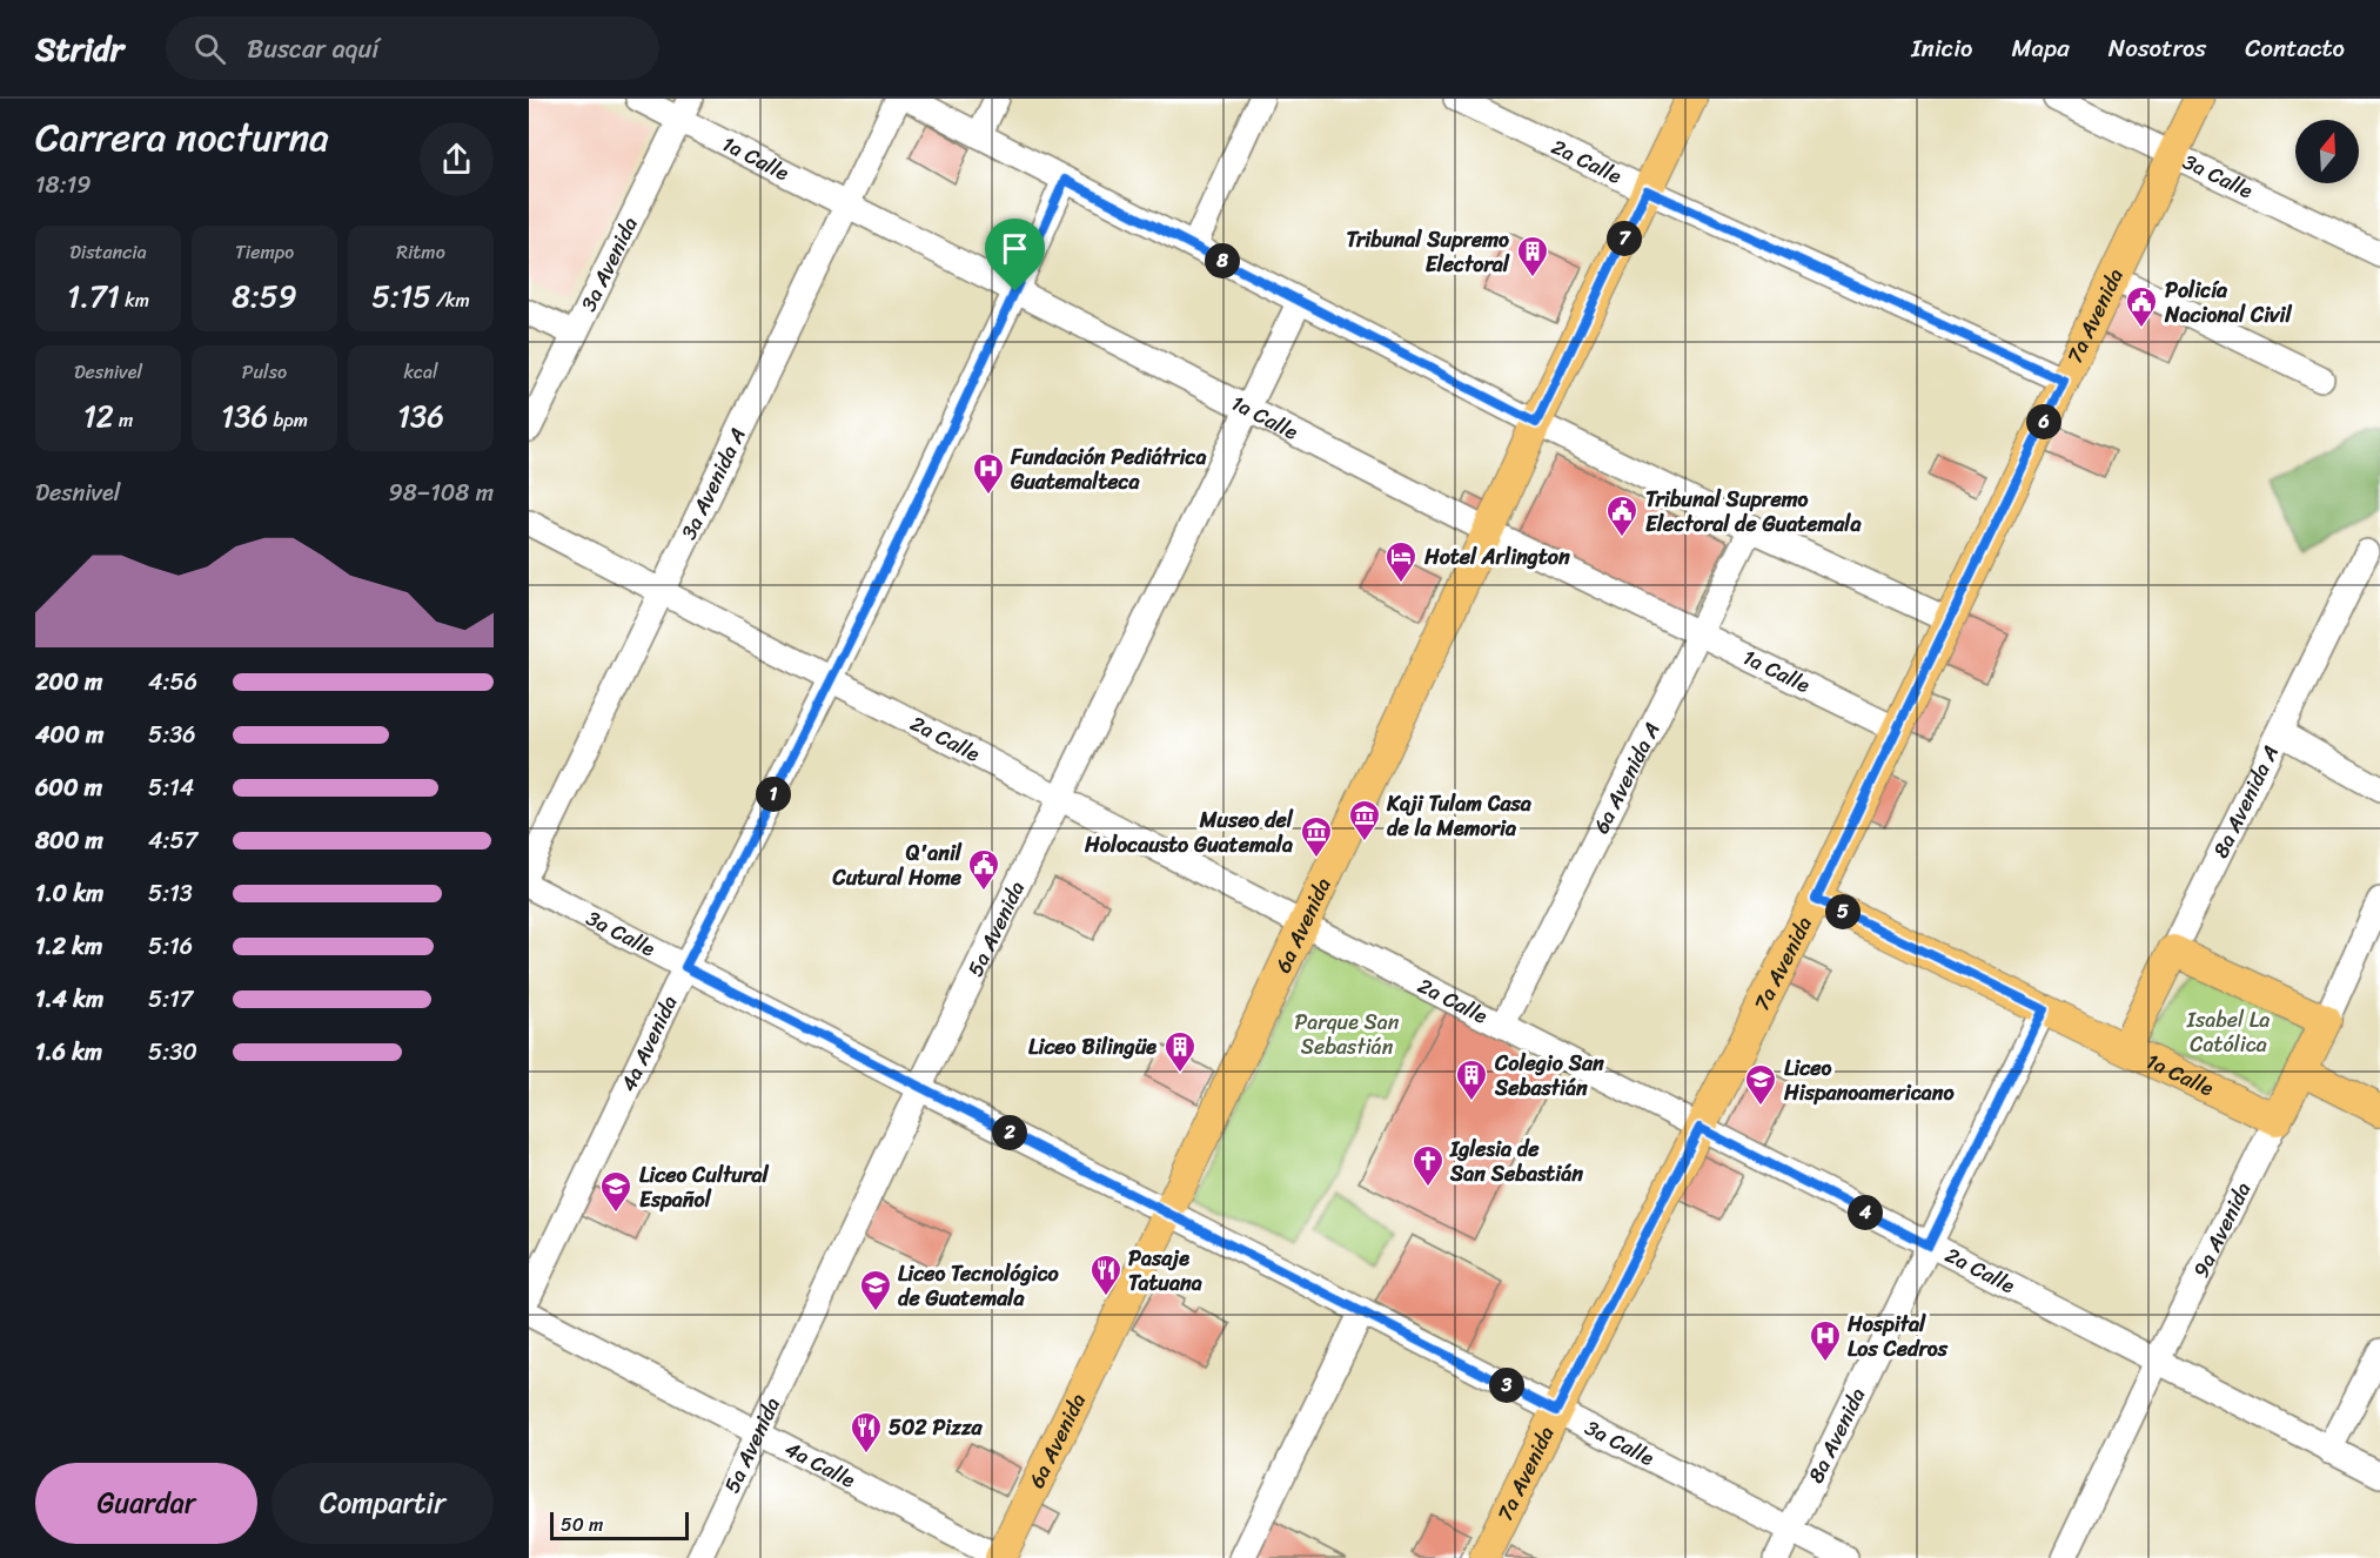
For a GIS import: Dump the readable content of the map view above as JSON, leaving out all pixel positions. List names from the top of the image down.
{
  "streets": {
    "main road": [
      "1a Calle",
      "7a Avenida",
      "8a Avenida A",
      "6a Avenida",
      "9a Avenida"
    ],
    "street": [
      "2a Calle",
      "3a Calle",
      "3a Avenida",
      "3a Avenida A",
      "6a Avenida A",
      "5a Avenida",
      "4a Avenida",
      "8a Avenida",
      "4a Calle"
    ]
  },
  "crossings": [
    ["1a Calle", "3a Avenida"],
    ["1a Calle", "7a Avenida"],
    ["1a Calle", "3a Avenida A"],
    ["1a Calle", "6a Avenida A"],
    ["1a Calle", "8a Avenida A"],
    ["1a Calle", "6a Avenida"],
    ["1a Calle", "5a Avenida"],
    ["1a Calle", "4a Avenida"],
    ["1a Calle", "9a Avenida"],
    ["1a Calle", "8a Avenida"],
    ["2a Calle", "7a Avenida"],
    ["2a Calle", "3a Avenida A"],
    ["2a Calle", "6a Avenida A"],
    ["2a Calle", "6a Avenida"],
    ["2a Calle", "5a Avenida"],
    ["2a Calle", "4a Avenida"],
    ["2a Calle", "9a Avenida"],
    ["2a Calle", "8a Avenida"],
    ["3a Calle", "7a Avenida"],
    ["3a Calle", "6a Avenida"],
    ["3a Calle", "5a Avenida"],
    ["3a Calle", "4a Avenida"],
    ["3a Calle", "8a Avenida"],
    ["6a Avenida", "4a Calle"],
    ["5a Avenida", "4a Calle"]
  ],
  "parks": ["Isabel La Católica", "Parque San Sebastián"],
  "places": {
    "building": ["Tribunal Supremo Electoral", "Liceo Bilingüe", "Colegio San Sebastián"],
    "public building": ["Policía Nacional Civil", "Tribunal Supremo Electoral de Guatemala", "Q'anil Cutural Home"],
    "hospital": ["Fundación Pediátrica Guatemalteca", "Hospital Los Cedros"],
    "hotel": ["Hotel Arlington"],
    "museum": ["Kaji Tulam Casa de la Memoria", "Museo del Holocausto Guatemala"],
    "school or university": ["Liceo Hispanoamericano", "Liceo Cultural Español", "Liceo Tecnológico de Guatemala"],
    "church": ["Iglesia de San Sebastián"],
    "restaurant": ["Pasaje Tatuana", "502 Pizza"]
  },
  "scale_bar": "50 m",
  "north": "top",
  "page": {
    "header": "Stridr",
    "search": "Buscar aquí",
    "nav": [
      "Inicio",
      "Mapa",
      "Nosotros",
      "Contacto"
    ],
    "heading": ["Carrera nocturna", "18:19"],
    "stats": [
      ["Distancia", "1.71 km"],
      ["Tiempo", "8:59"],
      ["Ritmo", "5:15 /km"],
      ["Desnivel", "12 m"],
      ["Pulso", "136 bpm"],
      ["kcal", "136"]
    ],
    "pins": [
      "7",
      "8",
      "6",
      "1",
      "5",
      "2",
      "4",
      "3"
    ],
    "chart": ["Desnivel", "98–108 m"],
    "list": [
      {
        "name": "200 m",
        "note": "4:56"
      },
      {
        "name": "400 m",
        "note": "5:36"
      },
      {
        "name": "600 m",
        "note": "5:14"
      },
      {
        "name": "800 m",
        "note": "4:57"
      },
      {
        "name": "1.0 km",
        "note": "5:13"
      },
      {
        "name": "1.2 km",
        "note": "5:16"
      },
      {
        "name": "1.4 km",
        "note": "5:17"
      },
      {
        "name": "1.6 km",
        "note": "5:30"
      }
    ],
    "buttons": ["Guardar", "Compartir"],
    "scale": "50 m"
  }
}
